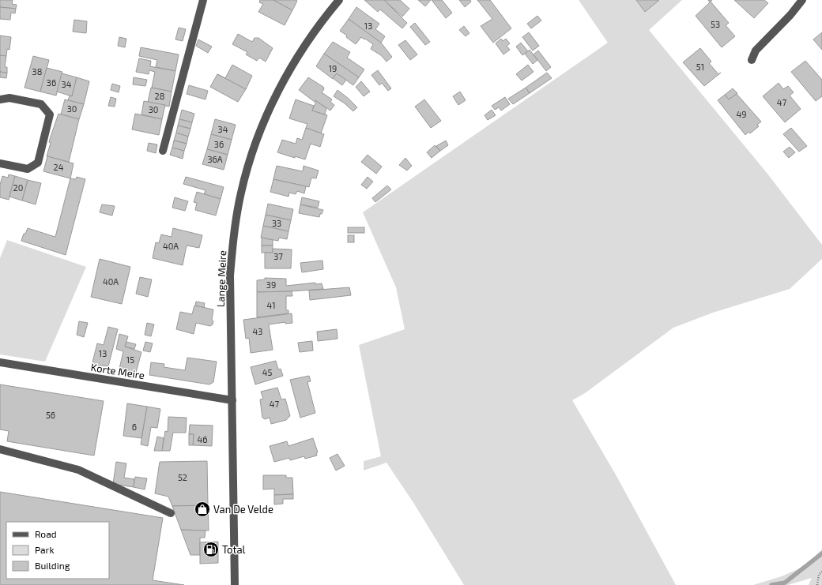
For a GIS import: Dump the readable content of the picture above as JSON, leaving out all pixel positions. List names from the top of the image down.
{
  "streets": {
    "street": ["Lange Meire", "Korte Meire"]
  },
  "crossings": [
    ["Lange Meire", "Korte Meire"]
  ],
  "places": {
    "shop": ["Van De Velde"],
    "fuel station": ["Total"]
  },
  "house_numbers": [
    "53",
    "13",
    "51",
    "19",
    "38",
    "36",
    "34",
    "28",
    "47",
    "30",
    "30",
    "49",
    "34",
    "36",
    "36A",
    "24",
    "20",
    "33",
    "40A",
    "37",
    "40A",
    "39",
    "41",
    "43",
    "13",
    "15",
    "45",
    "47",
    "56",
    "6",
    "46",
    "52"
  ],
  "legend": ["Road", "Park", "Building"]
}
